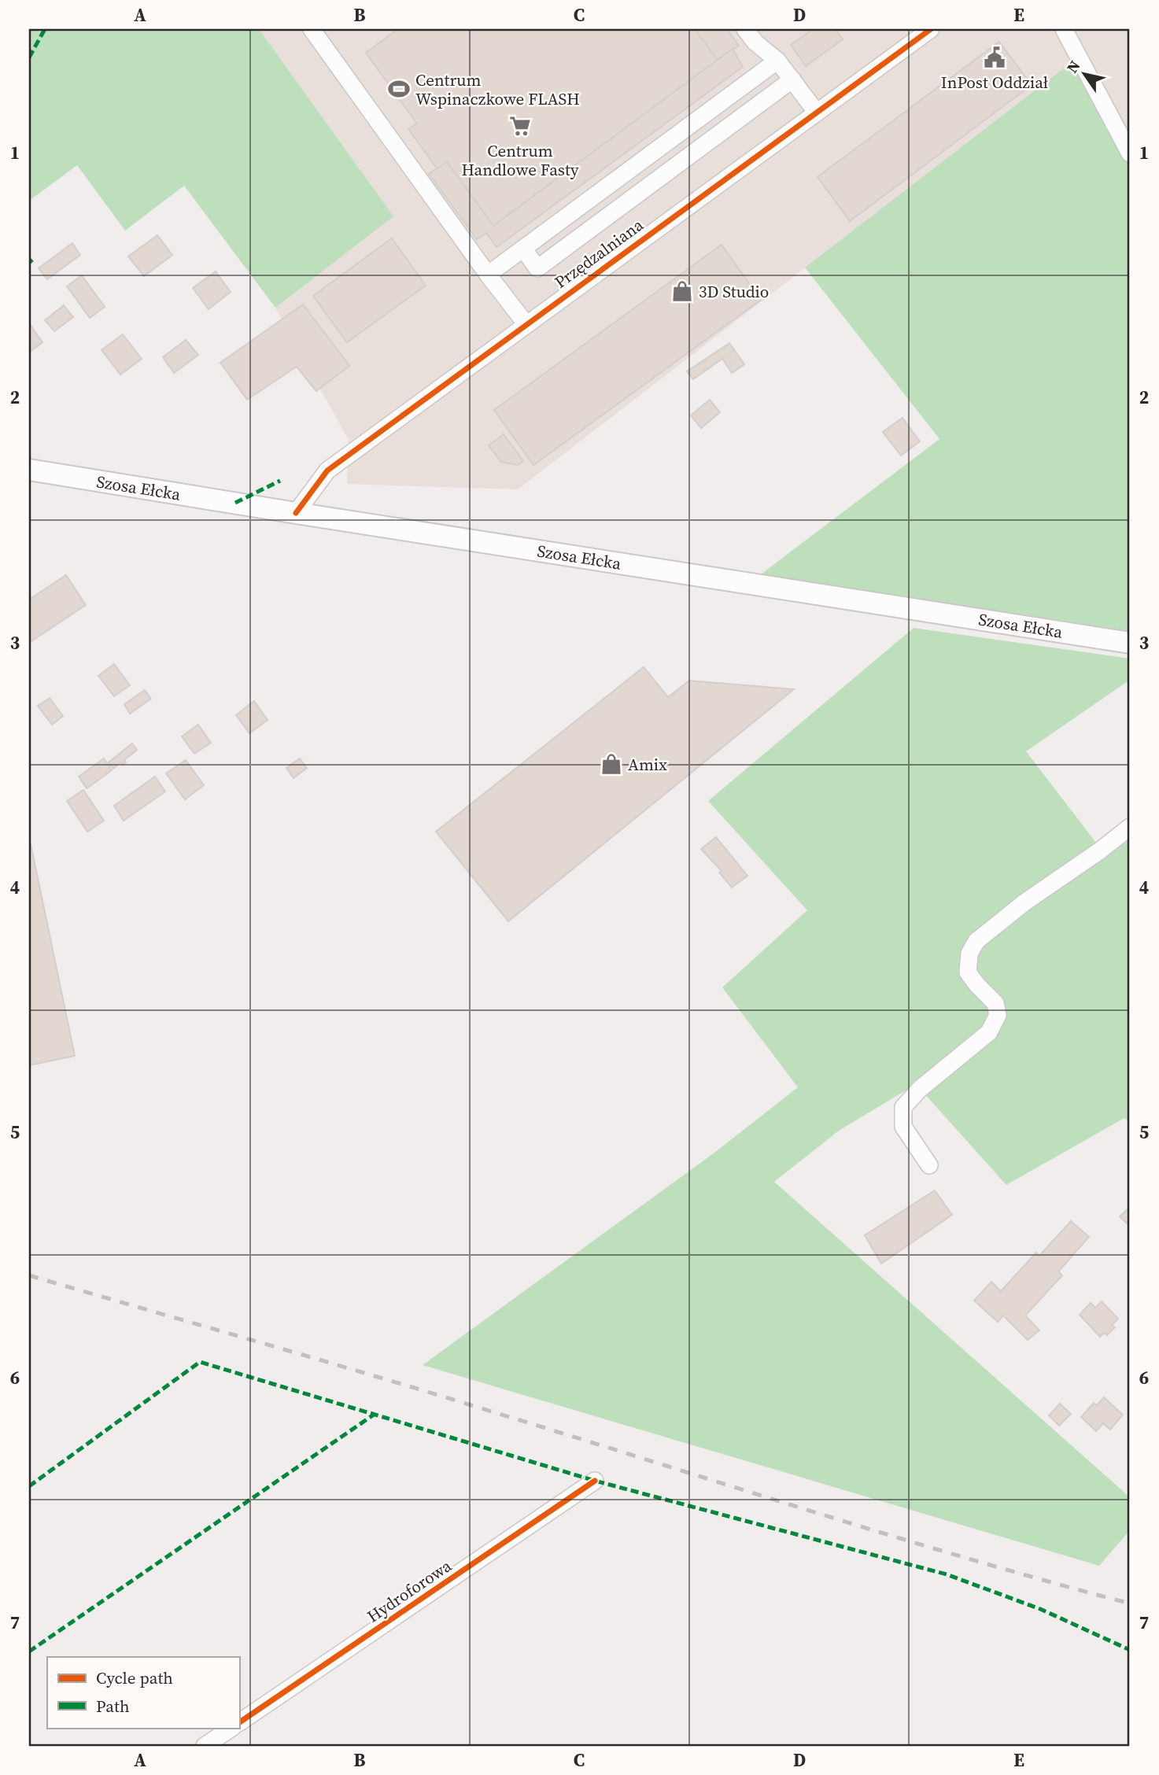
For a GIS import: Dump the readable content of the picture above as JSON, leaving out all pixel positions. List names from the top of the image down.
{
  "streets": {
    "main road": ["Szosa Ełcka"],
    "street": ["Przędzalniana", "Hydroforowa"]
  },
  "crossings": [
    ["Przędzalniana", "Szosa Ełcka"]
  ],
  "places": {
    "public building": ["InPost Oddział"],
    "sports": ["Centrum Wspinaczkowe FLASH"],
    "supermarket": ["Centrum Handlowe Fasty"],
    "shop": ["3D Studio", "Amix"]
  },
  "legend": ["Cycle path", "Path"],
  "north": "top left",
  "grid": {
    "columns": [
      "A",
      "B",
      "C",
      "D",
      "E"
    ],
    "rows": [
      "1",
      "2",
      "3",
      "4",
      "5",
      "6",
      "7"
    ]
  }
}
